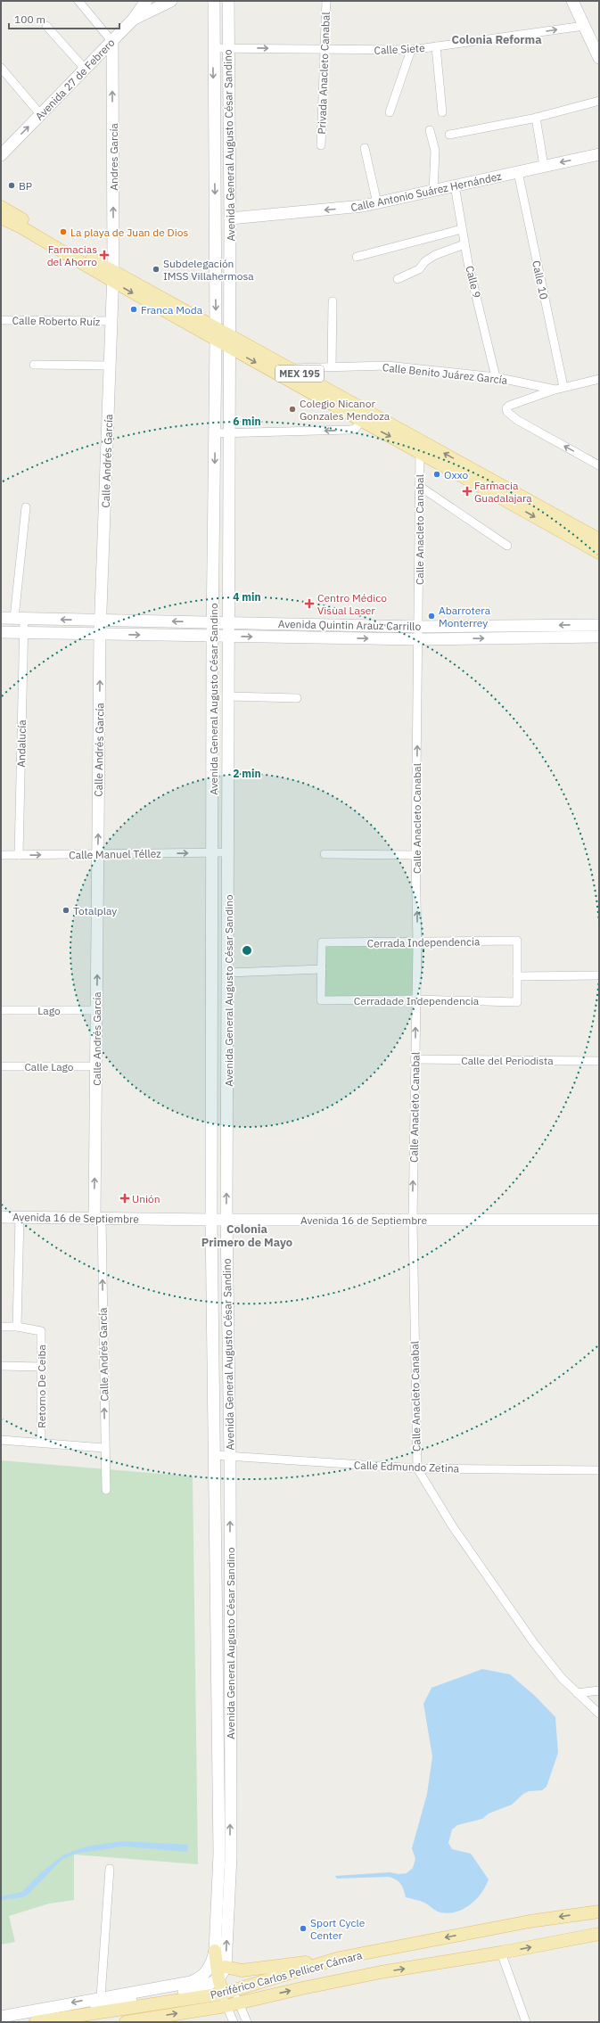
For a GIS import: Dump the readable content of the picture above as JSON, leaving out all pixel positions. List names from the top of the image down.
{
  "streets": {
    "main road": [
      "Avenida 27 de Febrero",
      "Avenida General Augusto César Sandino",
      "Andres García",
      "Calle Antonio Suárez Hernández",
      "MEX 195",
      "Calle Andrés García",
      "Avenida Quintin Arauz Carrillo",
      "Avenida 16 de Septiembre",
      "Periférico Carlos Pellicer Cámara"
    ],
    "street": [
      "Calle Siete",
      "Privada Anacleto Canabal",
      "Calle 10",
      "Calle 9",
      "Calle Roberto Ruíz",
      "Calle Benito Juárez García",
      "Calle Anacleto Canabal",
      "Andalucía",
      "Calle Manuel Téllez",
      "Cerrada Independencia",
      "Cerradade Independencia",
      "Lago",
      "Calle del Periodista",
      "Calle Lago",
      "Retorno De Ceiba",
      "Calle Edmundo Zetina"
    ]
  },
  "crossings": [
    ["Calle Siete", "Privada Anacleto Canabal"],
    ["Calle Siete", "Avenida General Augusto César Sandino"],
    ["Avenida 27 de Febrero", "Andres García"],
    ["Avenida General Augusto César Sandino", "Calle Antonio Suárez Hernández"],
    ["Avenida General Augusto César Sandino", "MEX 195"],
    ["Avenida General Augusto César Sandino", "Avenida Quintin Arauz Carrillo"],
    ["Avenida General Augusto César Sandino", "Calle Manuel Téllez"],
    ["Avenida General Augusto César Sandino", "Avenida 16 de Septiembre"],
    ["Avenida General Augusto César Sandino", "Calle Edmundo Zetina"],
    ["Avenida General Augusto César Sandino", "Periférico Carlos Pellicer Cámara"],
    ["Andres García", "MEX 195"],
    ["Andres García", "Calle Andrés García"],
    ["Calle Antonio Suárez Hernández", "Calle 10"],
    ["Calle Antonio Suárez Hernández", "Calle 9"],
    ["Calle 10", "Calle Benito Juárez García"],
    ["Calle 9", "Calle Benito Juárez García"],
    ["Calle Roberto Ruíz", "Calle Andrés García"],
    ["MEX 195", "Calle Benito Juárez García"],
    ["MEX 195", "Calle Andrés García"],
    ["MEX 195", "Calle Anacleto Canabal"],
    ["Calle Andrés García", "Avenida Quintin Arauz Carrillo"],
    ["Calle Andrés García", "Calle Manuel Téllez"],
    ["Calle Andrés García", "Lago"],
    ["Calle Andrés García", "Calle Lago"],
    ["Calle Andrés García", "Avenida 16 de Septiembre"],
    ["Calle Anacleto Canabal", "Avenida Quintin Arauz Carrillo"],
    ["Calle Anacleto Canabal", "Cerrada Independencia"],
    ["Calle Anacleto Canabal", "Cerradade Independencia"],
    ["Calle Anacleto Canabal", "Calle del Periodista"],
    ["Calle Anacleto Canabal", "Avenida 16 de Septiembre"],
    ["Calle Anacleto Canabal", "Calle Edmundo Zetina"],
    ["Avenida Quintin Arauz Carrillo", "Andalucía"],
    ["Andalucía", "Calle Manuel Téllez"],
    ["Cerrada Independencia", "Cerradade Independencia"]
  ],
  "one_way": [
    "Calle Siete",
    "Andres García",
    "Calle Antonio Suárez Hernández",
    "Calle Andrés García",
    "Calle Anacleto Canabal",
    "Calle Manuel Téllez"
  ],
  "districts": ["Colonia Reforma", "Colonia Primero de Mayo"],
  "places": {
    "other": [
      "BP",
      "La playa de Juan de Dios",
      "Subdelegación IMSS Villahermosa",
      "Franca Moda",
      "Colegio Nicanor Gonzales Mendoza",
      "Oxxo",
      "Abarrotera Monterrey",
      "Totalplay",
      "Sport Cycle Center"
    ],
    "health": [
      "Farmacias del Ahorro",
      "Farmacia Guadalajara",
      "Centro Médico Visual Laser",
      "Unión"
    ]
  },
  "scale_bar": "100 m",
  "rings": ["6 min", "4 min", "2 min"]
}
